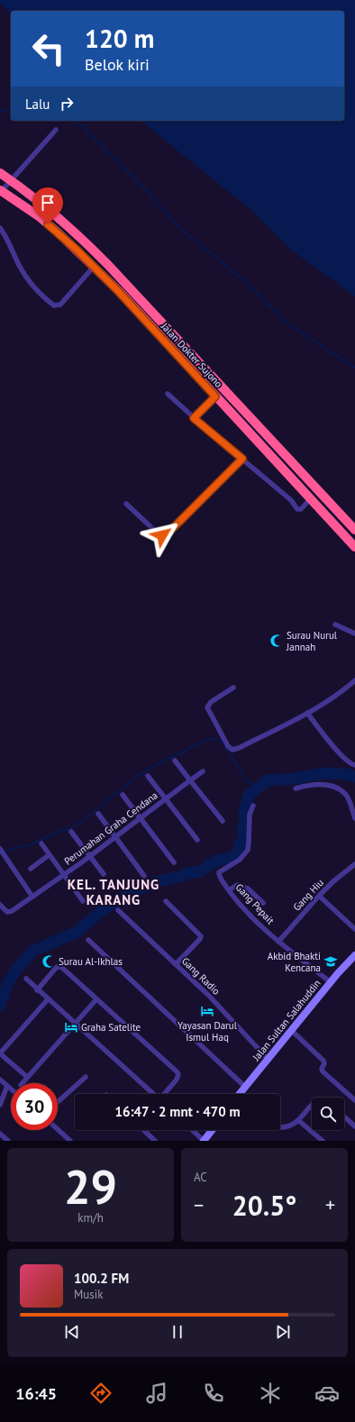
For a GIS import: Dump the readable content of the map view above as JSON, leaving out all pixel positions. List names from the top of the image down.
{
  "streets": {
    "highway": ["Jalan Dokter Sujono"],
    "main road": ["Jalan Sultan Salahuddin"],
    "street": [
      "Perumahan Graha Cendana",
      "Gang Hiu",
      "Gang Pepait",
      "Gang Radio"
    ]
  },
  "crossings": [
    ["Gang Hiu", "Gang Pepait"],
    ["Gang Pepait", "Jalan Sultan Salahuddin"],
    ["Gang Radio", "Jalan Sultan Salahuddin"]
  ],
  "districts": ["KEL. TANJUNG KARANG"],
  "places": {
    "mosque": ["Surau Nurul Jannah", "Surau Al-Ikhlas"],
    "school or university": ["Akbid Bhakti Kencana"],
    "hotel": ["Yayasan Darul Ismul Haq", "Graha Satelite"]
  },
  "page": {
    "turn": ["120 m", "Belok kiri"],
    "then": "Lalu",
    "limit": "30",
    "trip": "16:47 · 2 mnt · 470 m",
    "tile": [
      ["29", "km/h"],
      "AC"
    ],
    "heat": ["−", "20.5°", "+"],
    "song": ["100.2 FM", "Musik"],
    "tabs": "16:45"
  }
}
